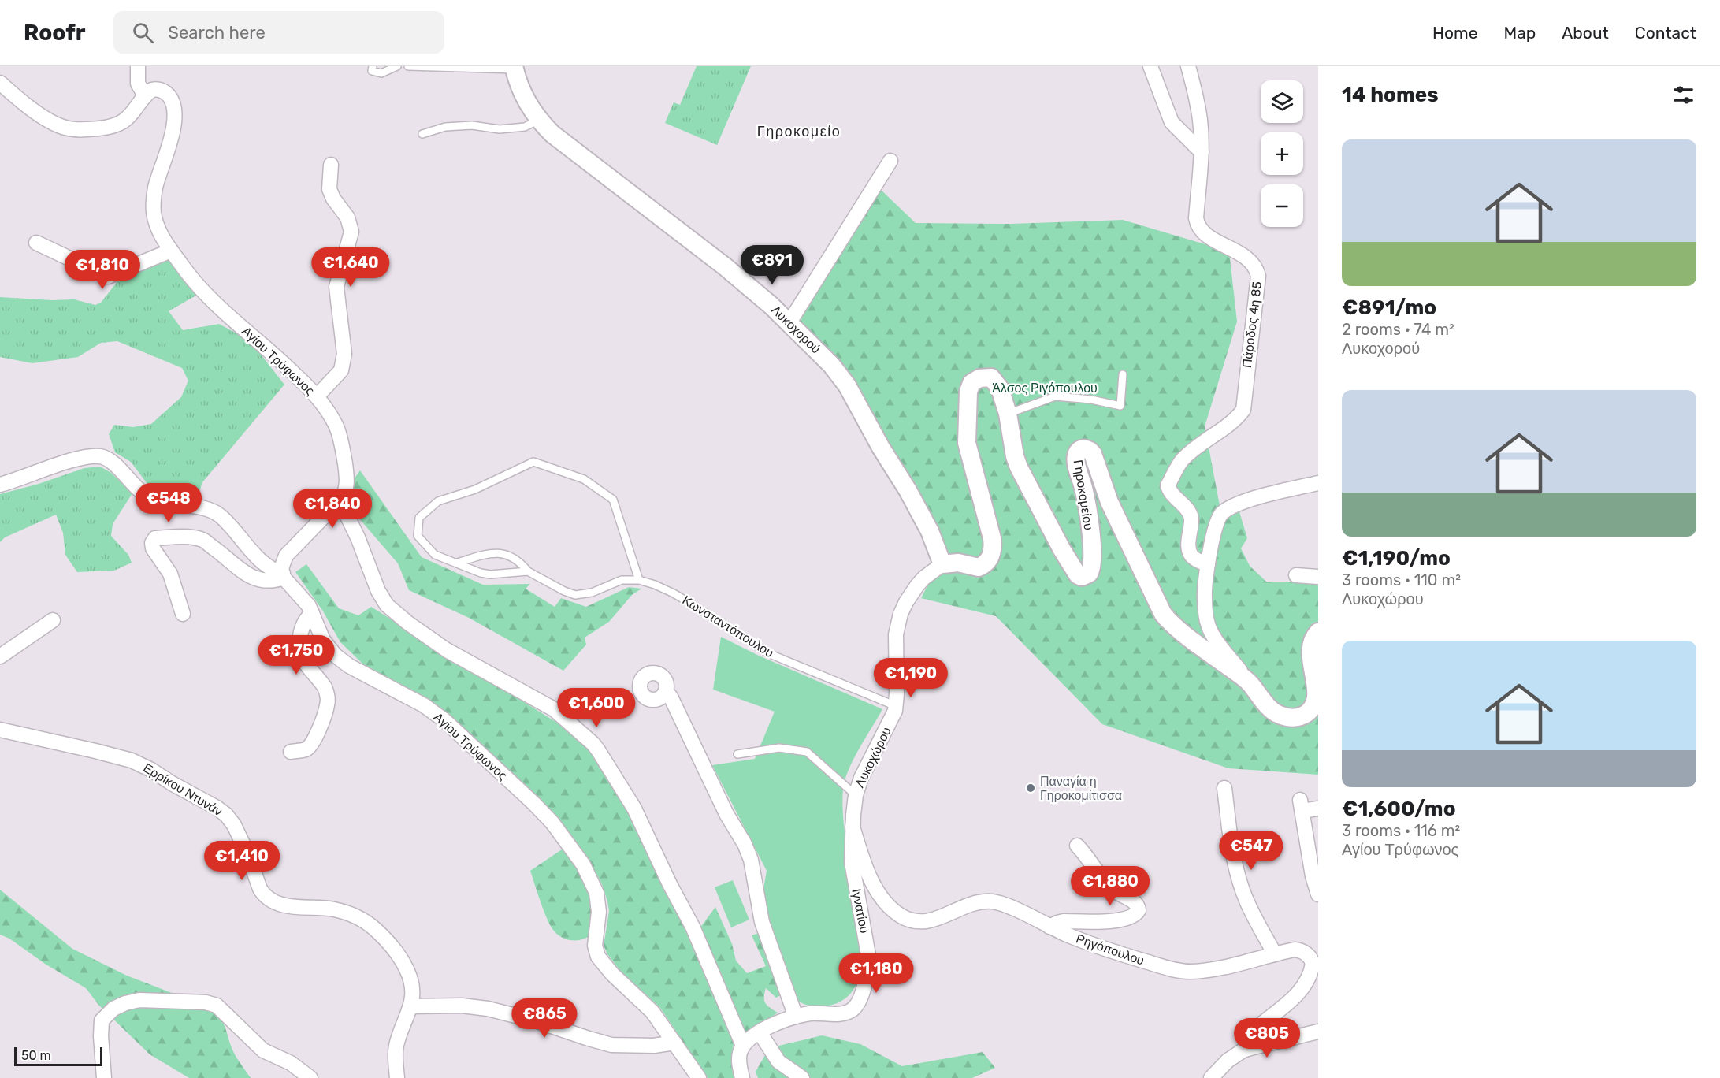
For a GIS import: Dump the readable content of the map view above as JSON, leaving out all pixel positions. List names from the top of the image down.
{
  "streets": {
    "street": [
      "Πάροδος 4η 85",
      "Λυκοχορού",
      "Αγίου Τρύφωνος",
      "Γηροκομείου",
      "Λυκοχώρου",
      "Ερρίκου Ντυνάν",
      "Ιγνατίου",
      "Ρηγόπουλου"
    ],
    "lane": ["Κωνσταντόπουλου"]
  },
  "crossings": [
    ["Λυκοχορού", "Γηροκομείου"],
    ["Λυκοχορού", "Λυκοχώρου"],
    ["Γηροκομείου", "Λυκοχώρου"],
    ["Κωνσταντόπουλου", "Λυκοχώρου"],
    ["Λυκοχώρου", "Ιγνατίου"],
    ["Λυκοχώρου", "Ρηγόπουλου"],
    ["Ιγνατίου", "Ρηγόπουλου"]
  ],
  "districts": ["Γηροκομείο"],
  "parks": ["Άλσος Ριγόπουλου"],
  "places": ["Παναγία η Γηροκομίτισσα"],
  "scale_bar": "50 m",
  "page": {
    "header": "Roofr",
    "search": "Search here",
    "nav": [
      "Home",
      "Map",
      "About",
      "Contact"
    ],
    "heading": "14 homes",
    "map_buttons": ["+", "−"],
    "list": [
      {
        "name": "€891/mo",
        "note": "2 rooms · 74 m² · Λυκοχορού"
      },
      {
        "name": "€1,190/mo",
        "note": "3 rooms · 110 m² · Λυκοχώρου"
      },
      {
        "name": "€1,600/mo",
        "note": "3 rooms · 116 m² · Αγίου Τρύφωνος"
      }
    ],
    "price": [
      "€891",
      "€1,640",
      "€1,810",
      "€548",
      "€1,840",
      "€1,750",
      "€1,190",
      "€1,600",
      "€547",
      "€1,410",
      "€1,880",
      "€1,180",
      "€865",
      "€805"
    ],
    "scale": "50 m"
  }
}
